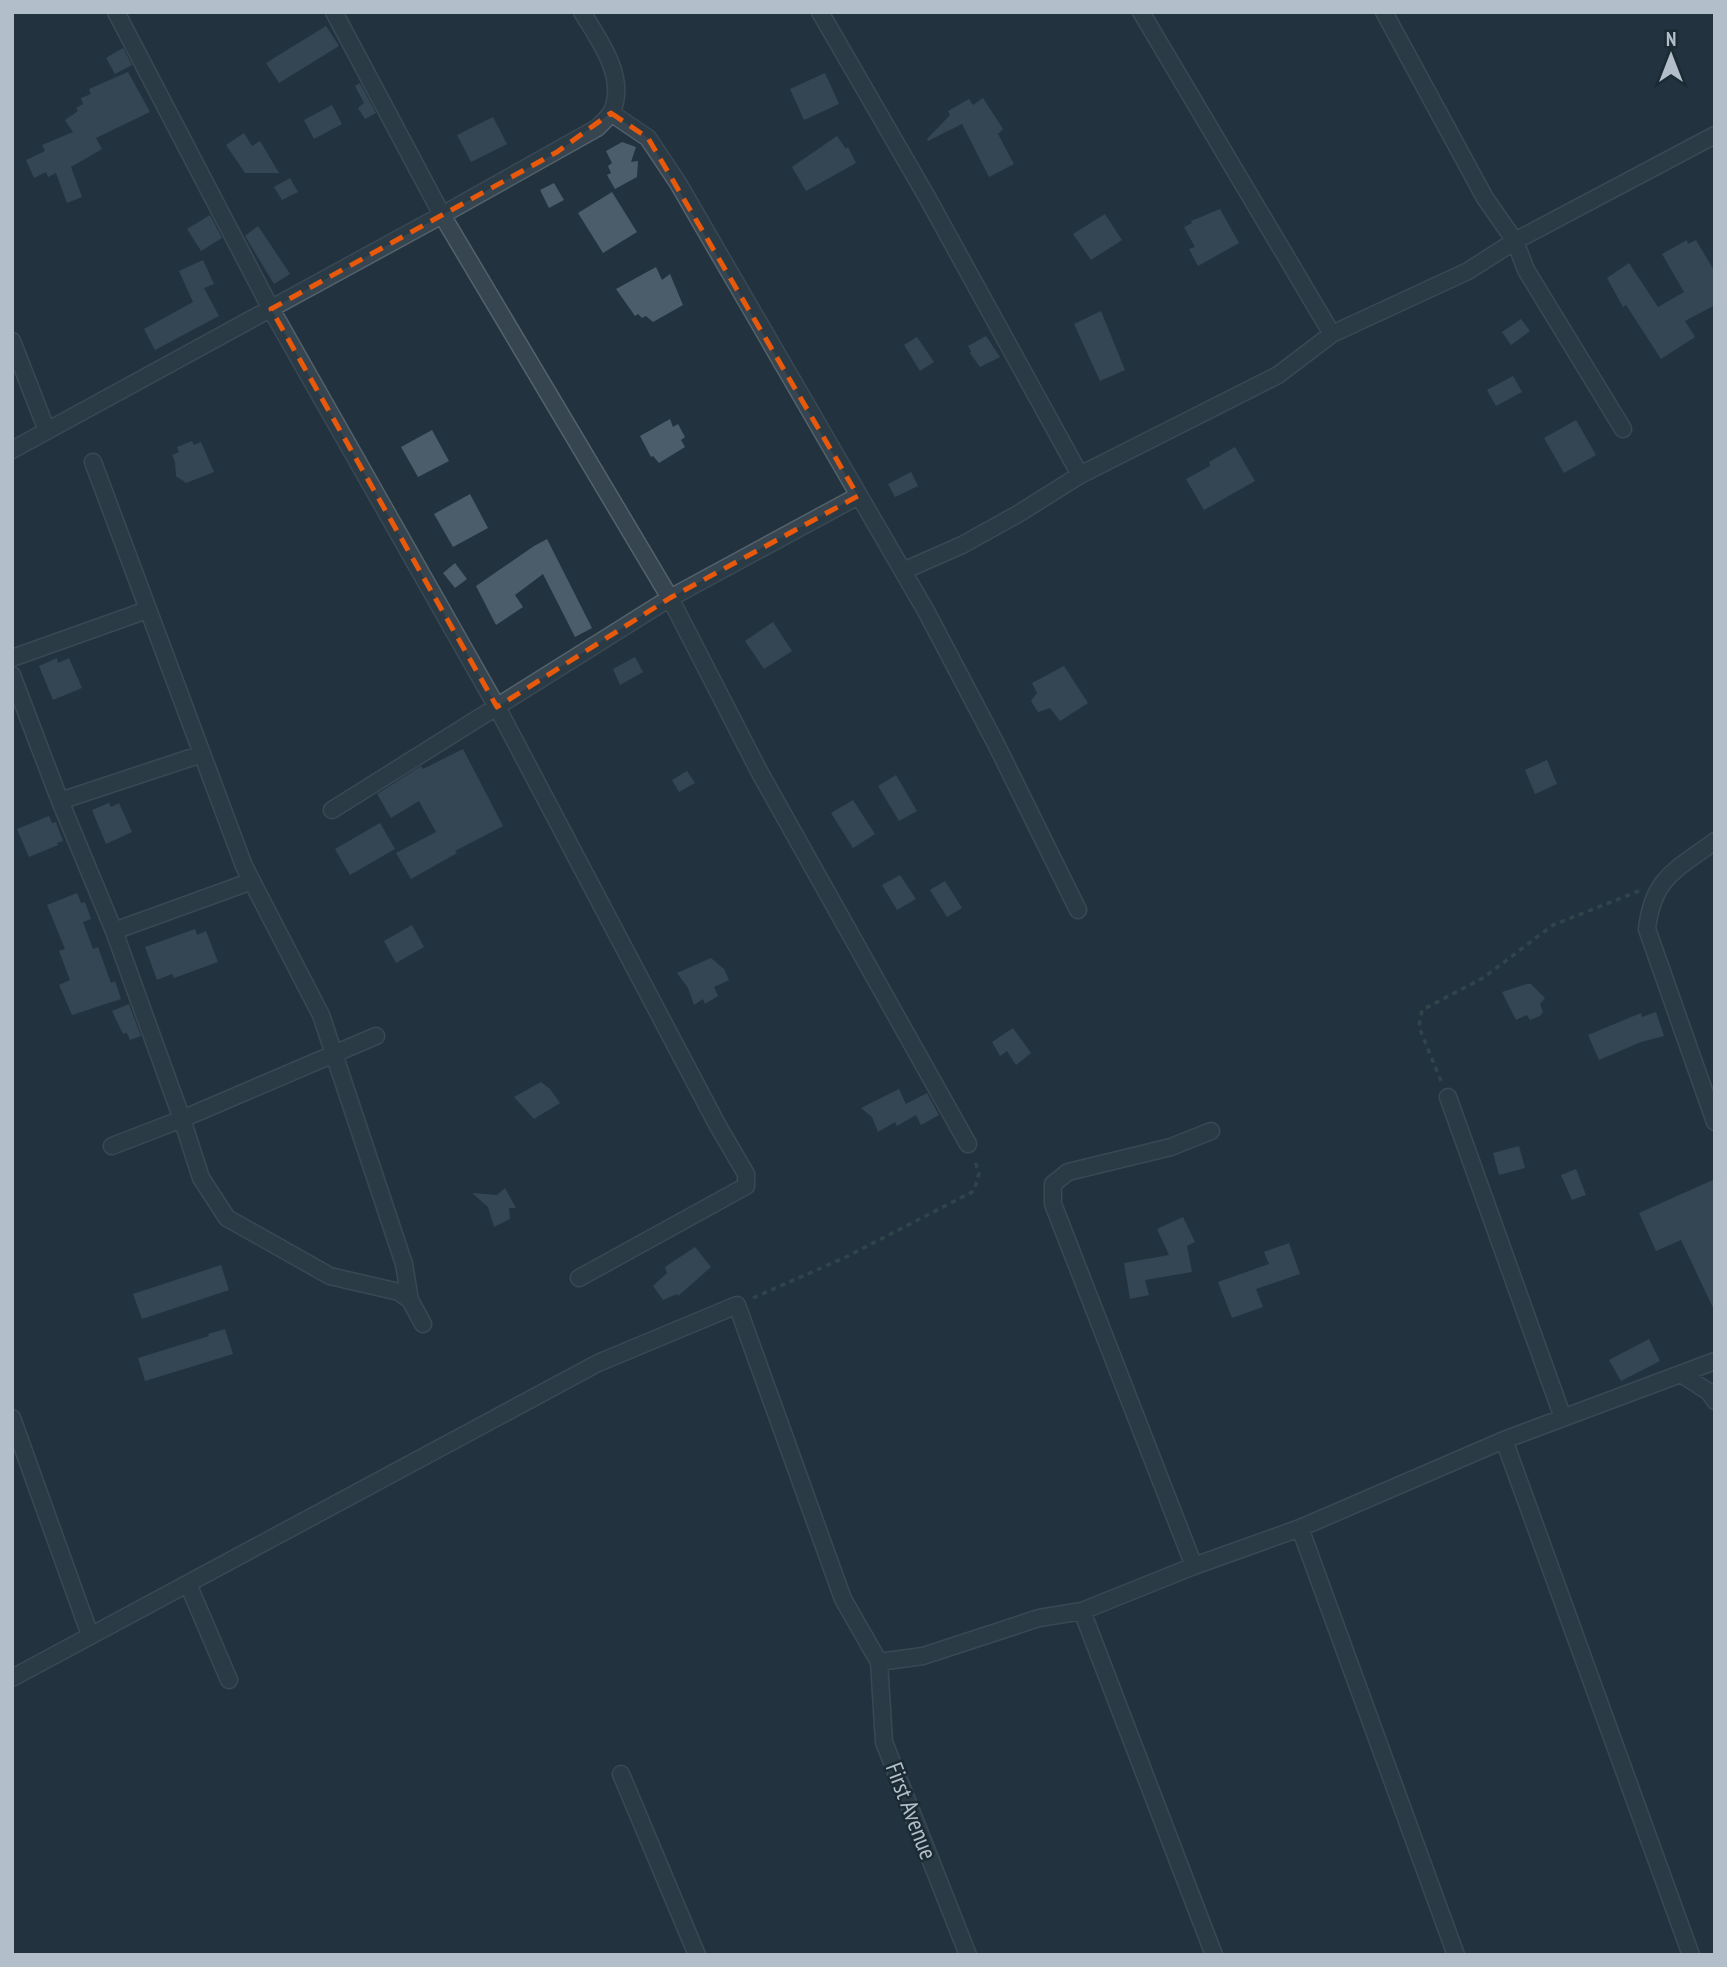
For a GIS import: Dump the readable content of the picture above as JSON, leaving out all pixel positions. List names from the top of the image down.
{
  "streets": {
    "street": ["First Avenue"]
  },
  "north": "top"
}
